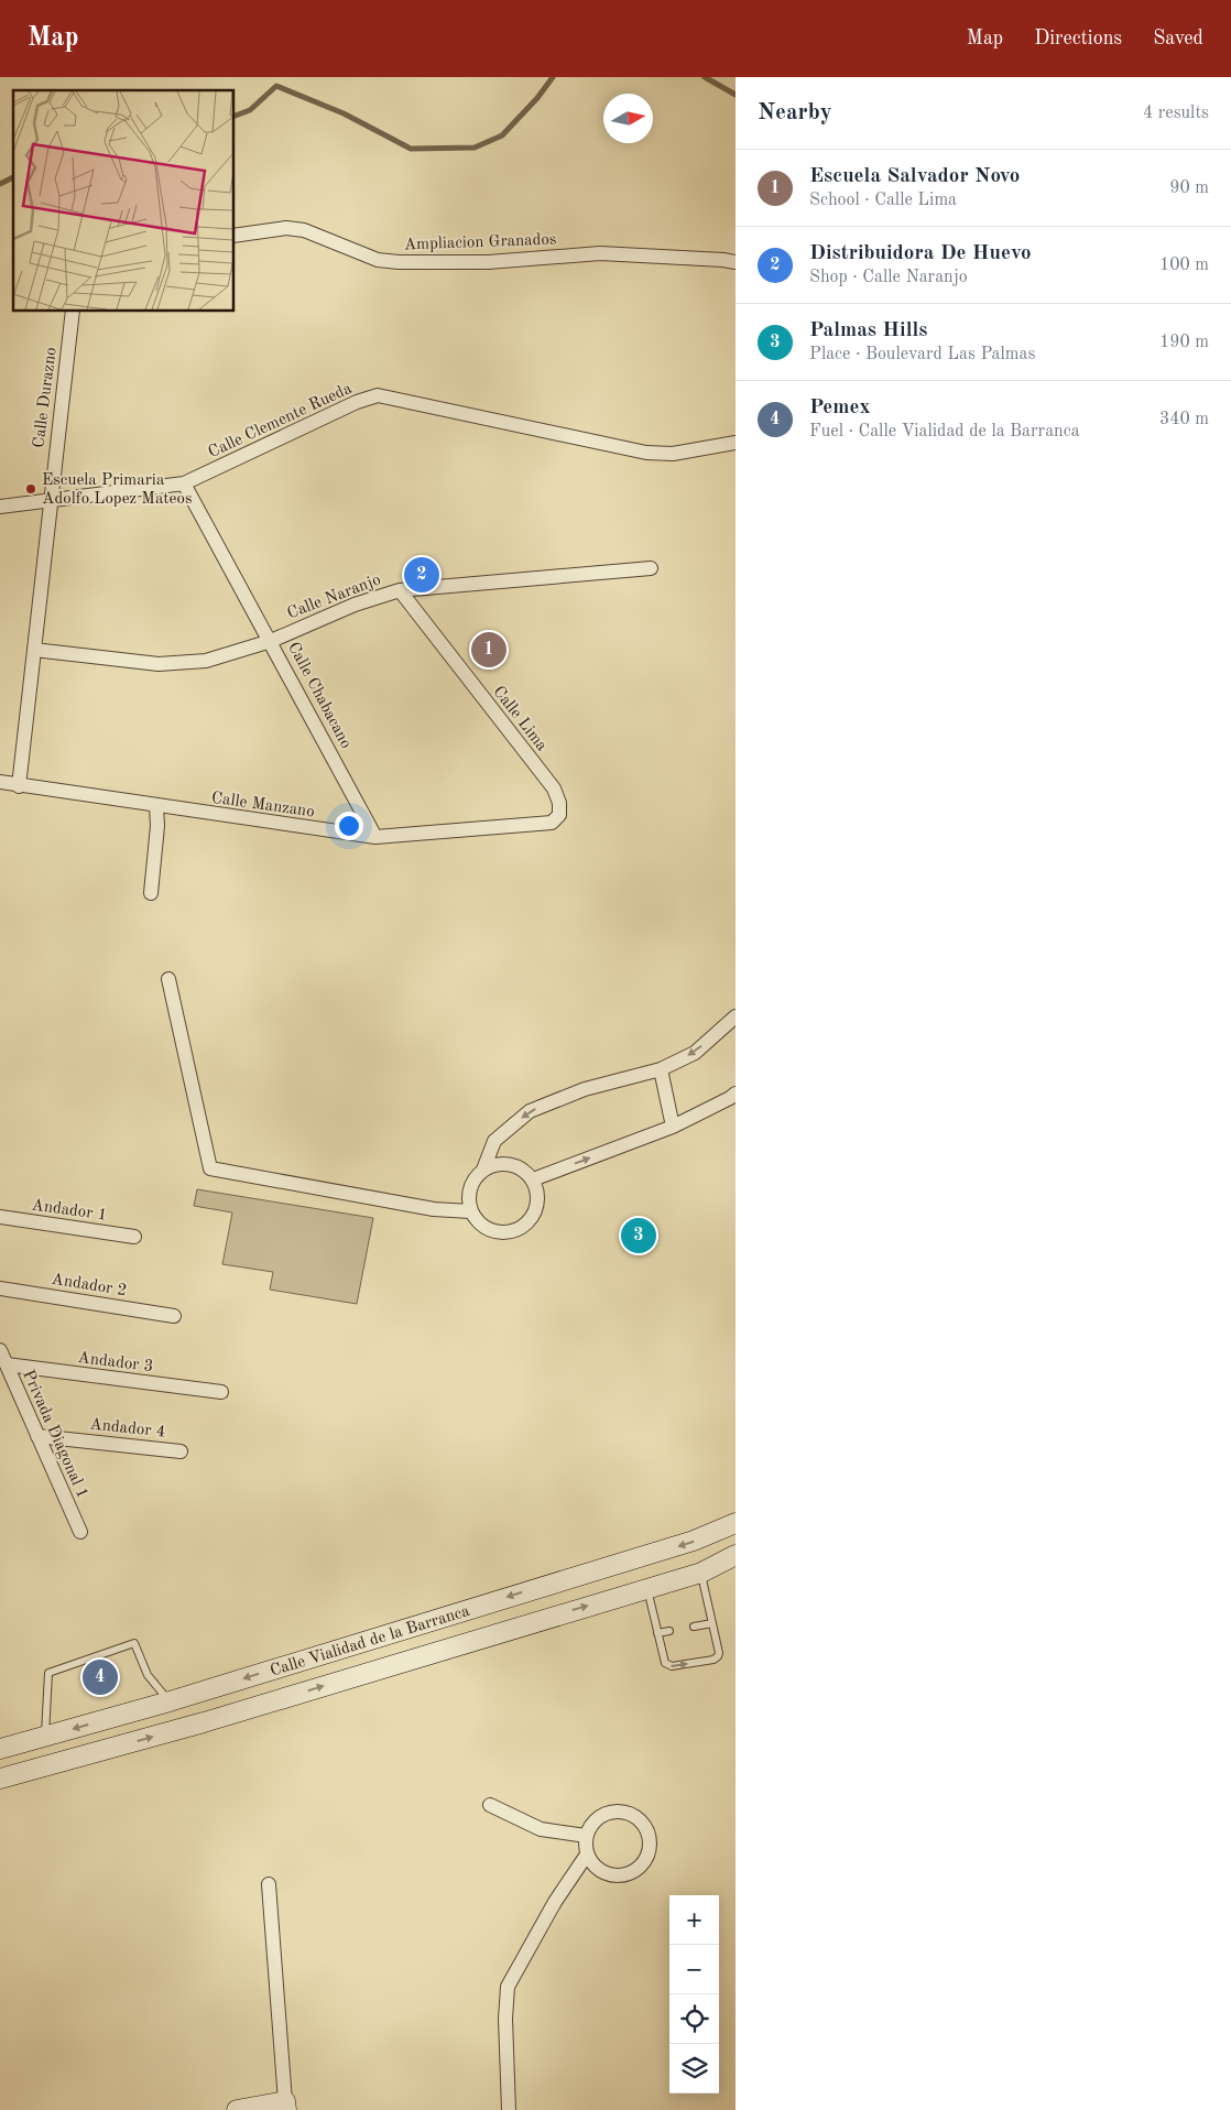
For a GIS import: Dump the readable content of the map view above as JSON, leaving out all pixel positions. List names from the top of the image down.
{
  "streets": {
    "main road": ["Calle Vialidad de la Barranca"],
    "street": [
      "Ampliacion Granados",
      "Calle Durazno",
      "Calle Clemente Rueda",
      "Calle Naranjo",
      "Calle Chabacano",
      "Calle Lima",
      "Calle Manzano",
      "Andador 1",
      "Andador 2",
      "Andador 3",
      "Andador 4",
      "Privada Diagonal 1"
    ]
  },
  "crossings": [
    ["Calle Durazno", "Calle Clemente Rueda"],
    ["Calle Durazno", "Calle Naranjo"],
    ["Calle Durazno", "Calle Manzano"],
    ["Calle Clemente Rueda", "Calle Chabacano"],
    ["Calle Naranjo", "Calle Chabacano"],
    ["Calle Naranjo", "Calle Lima"],
    ["Calle Chabacano", "Calle Manzano"],
    ["Calle Lima", "Calle Manzano"],
    ["Andador 3", "Privada Diagonal 1"],
    ["Andador 4", "Privada Diagonal 1"]
  ],
  "places": ["Escuela Primaria Adolfo Lopez Mateos"],
  "north": "right",
  "page": {
    "header": "Map",
    "nav": ["Map", "Directions", "Saved"],
    "heading": ["Nearby", "4 results"],
    "list": [
      {
        "mark": "1",
        "name": "Escuela Salvador Novo",
        "note": "School · Calle Lima",
        "value": "90 m"
      },
      {
        "mark": "2",
        "name": "Distribuidora De Huevo",
        "note": "Shop · Calle Naranjo",
        "value": "100 m"
      },
      {
        "mark": "3",
        "name": "Palmas Hills",
        "note": "Place · Boulevard Las Palmas",
        "value": "190 m"
      },
      {
        "mark": "4",
        "name": "Pemex",
        "note": "Fuel · Calle Vialidad de la Barranca",
        "value": "340 m"
      }
    ],
    "pins": [
      "2",
      "1",
      "3",
      "4"
    ],
    "map_buttons": ["+", "−"]
  }
}
